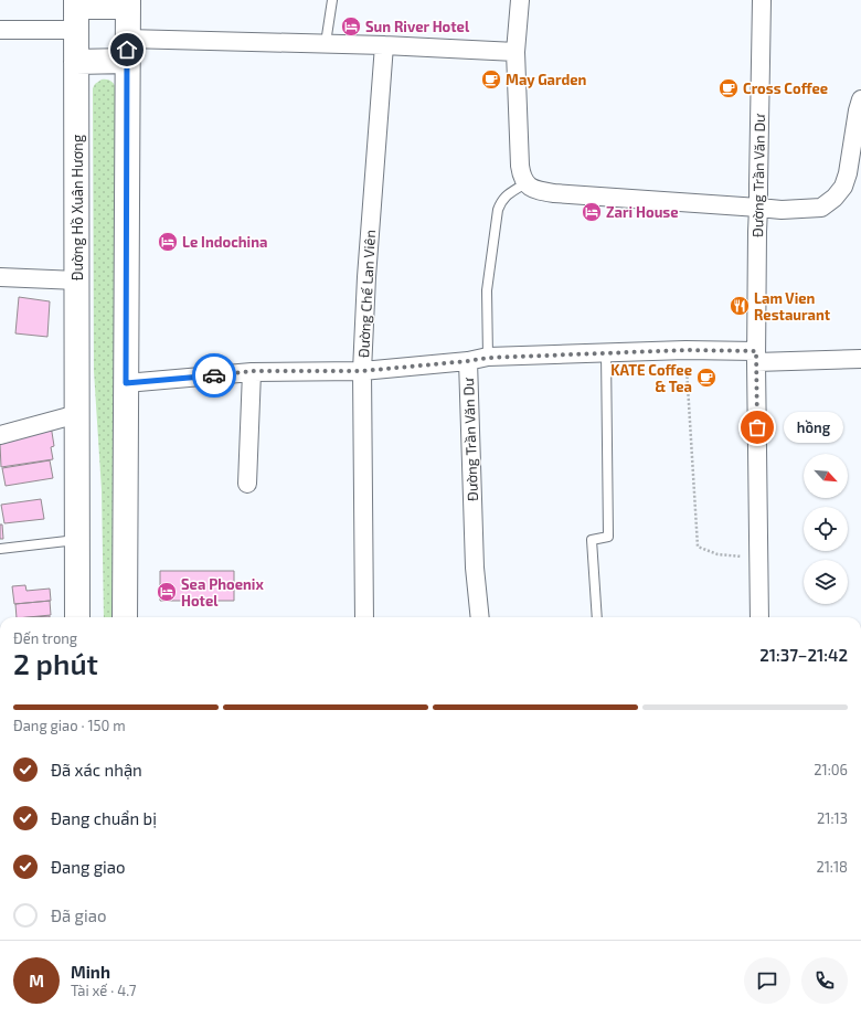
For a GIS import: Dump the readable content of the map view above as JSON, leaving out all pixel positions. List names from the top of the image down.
{
  "streets": {
    "main road": ["Đường Hồ Xuân Hương"],
    "street": ["Đường Trần Văn Dư", "Đường Chế Lan Viên"]
  },
  "places": {
    "hotel": [
      "Sun River Hotel",
      "Zari House",
      "Le Indochina",
      "Sea Phoenix Hotel"
    ],
    "cafe": ["May Garden", "Cross Coffee", "KATE Coffee & Tea"],
    "restaurant": ["Lam Vien Restaurant"],
    "other": ["hồng"]
  },
  "north": "bottom right",
  "page": {
    "bubble": "hồng",
    "heading": ["2 phút", "Đến trong", "21:37–21:42"],
    "panel": ["Minh", "Tài xế · 4.7"],
    "bar": "Đang giao · 150 m",
    "list": [
      ["Đã xác nhận", "21:06"],
      ["Đang chuẩn bị", "21:13"],
      ["Đang giao", "21:18"],
      "Đã giao"
    ],
    "round": "M"
  }
}
